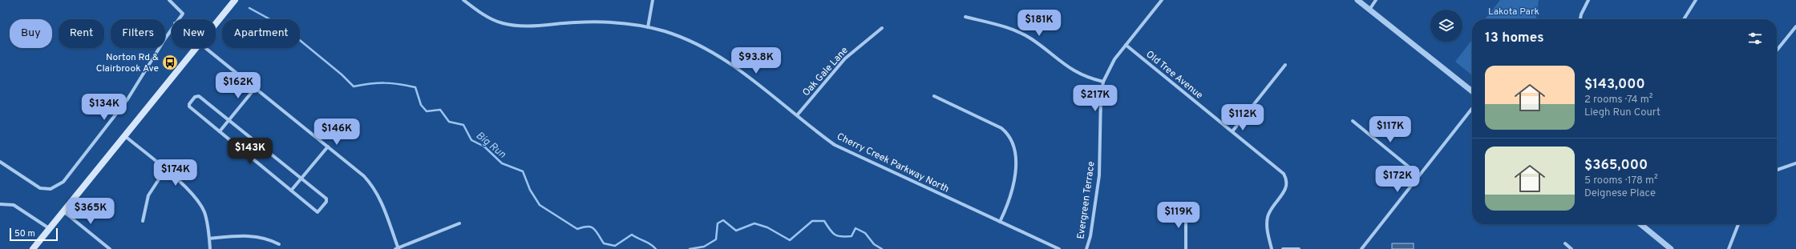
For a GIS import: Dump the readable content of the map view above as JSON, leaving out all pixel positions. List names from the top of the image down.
{
  "streets": {
    "street": [
      "Oak Gale Lane",
      "Old Tree Avenue",
      "Cherry Creek Parkway North",
      "Evergreen Terrace"
    ]
  },
  "crossings": [
    ["Oak Gale Lane", "Cherry Creek Parkway North"],
    ["Old Tree Avenue", "Evergreen Terrace"]
  ],
  "water": ["Big Run"],
  "parks": ["Lakota Park"],
  "places": {
    "bus stop": ["Norton Rd & Clairbrook Ave"]
  },
  "scale_bar": "50 m",
  "page": {
    "price": [
      "$181K",
      "$93.8K",
      "$162K",
      "$217K",
      "$134K",
      "$112K",
      "$117K",
      "$146K",
      "$143K",
      "$174K",
      "$172K",
      "$365K",
      "$119K"
    ],
    "chip": [
      "Buy",
      "Rent",
      "Filters",
      "New",
      "Apartment"
    ],
    "heading": "13 homes",
    "list": [
      {
        "name": "$143,000",
        "note": "2 rooms · 74 m² · Liegh Run Court"
      },
      {
        "name": "$365,000",
        "note": "5 rooms · 178 m² · Deignese Place"
      }
    ],
    "scale": "50 m"
  }
}
